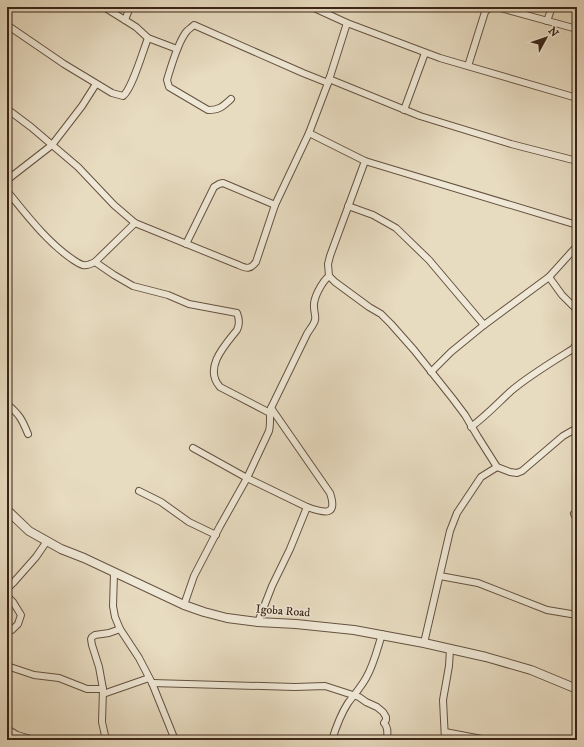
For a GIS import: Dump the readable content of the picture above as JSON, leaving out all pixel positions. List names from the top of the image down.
{
  "streets": {
    "street": ["Igoba Road"]
  },
  "north": "top right"
}
